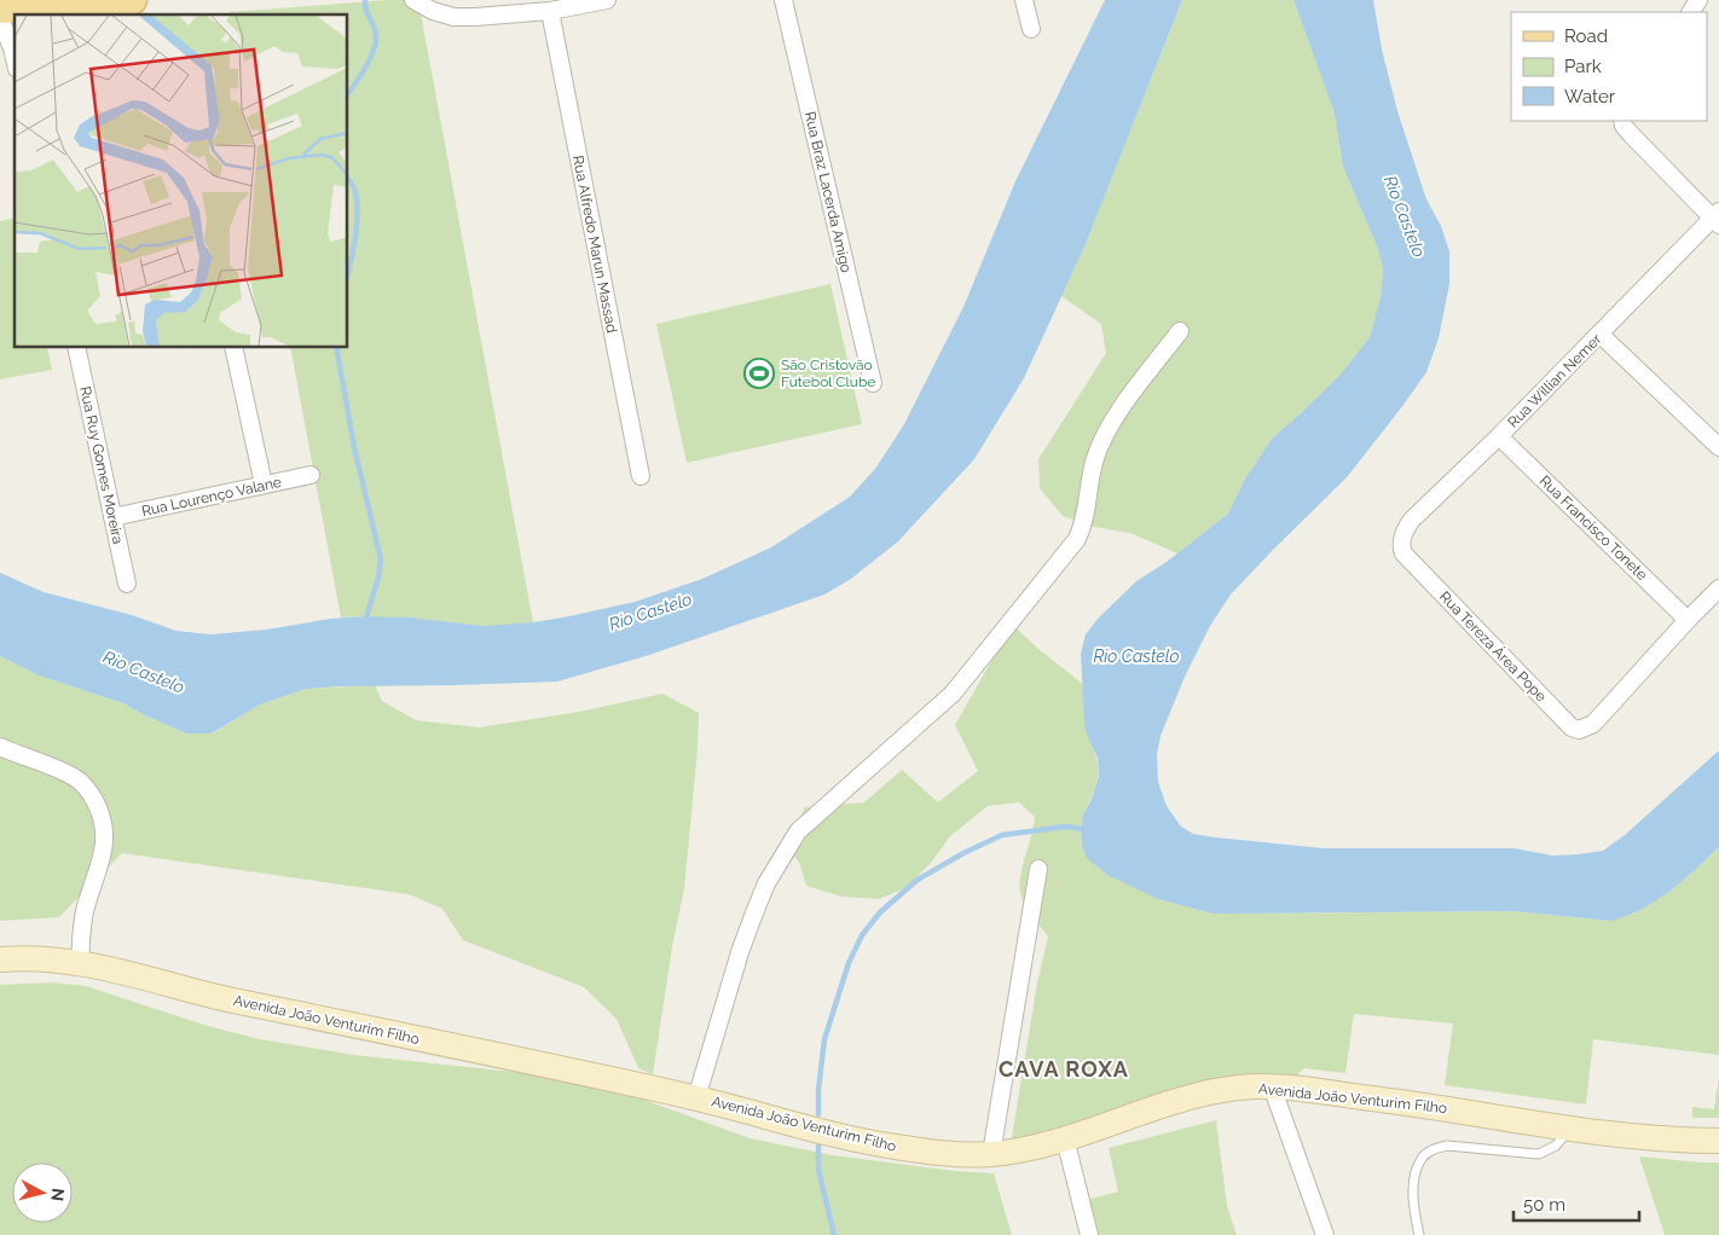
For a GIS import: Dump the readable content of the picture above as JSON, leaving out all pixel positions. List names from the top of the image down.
{
  "streets": {
    "street": [
      "Rua Braz Lacerda Amigo",
      "Rua Alfredo Marun Massad",
      "Rua Willian Nemer",
      "Rua Ruy Gomes Moreira",
      "Rua Lourenço Valane",
      "Rua Francisco Tonete",
      "Rua Tereza Área Pope",
      "Avenida João Venturim Filho"
    ]
  },
  "crossings": [
    ["Rua Willian Nemer", "Rua Francisco Tonete"],
    ["Rua Willian Nemer", "Rua Tereza Área Pope"],
    ["Rua Ruy Gomes Moreira", "Rua Lourenço Valane"],
    ["Rua Francisco Tonete", "Rua Tereza Área Pope"]
  ],
  "districts": ["CAVA ROXA"],
  "water": ["Rio Castelo"],
  "places": {
    "sports": ["São Cristovão Futebol Clube"]
  },
  "legend": ["Road", "Park", "Water"],
  "scale_bar": "50 m",
  "north": "right"
}
